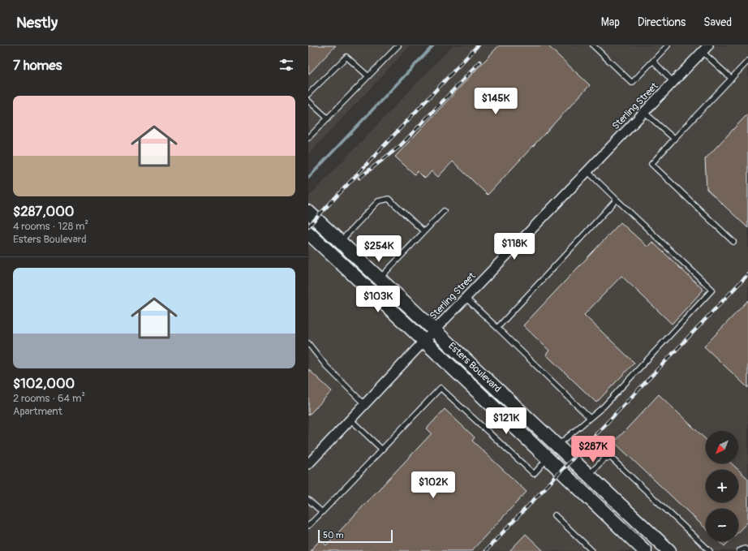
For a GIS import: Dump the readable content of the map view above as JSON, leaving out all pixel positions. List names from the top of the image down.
{
  "streets": {
    "main road": ["Esters Boulevard"],
    "street": ["Sterling Street"]
  },
  "crossings": [
    ["Sterling Street", "Esters Boulevard"]
  ],
  "scale_bar": "50 m",
  "north": "bottom left",
  "page": {
    "header": "Nestly",
    "nav": ["Map", "Directions", "Saved"],
    "heading": "7 homes",
    "list": [
      {
        "name": "$287,000",
        "note": "4 rooms · 128 m² · Esters Boulevard"
      },
      {
        "name": "$102,000",
        "note": "2 rooms · 64 m² · Apartment"
      }
    ],
    "price": [
      "$145K",
      "$118K",
      "$254K",
      "$103K",
      "$121K",
      "$287K",
      "$102K"
    ],
    "map_buttons": ["+", "−"],
    "scale": "50 m"
  }
}
